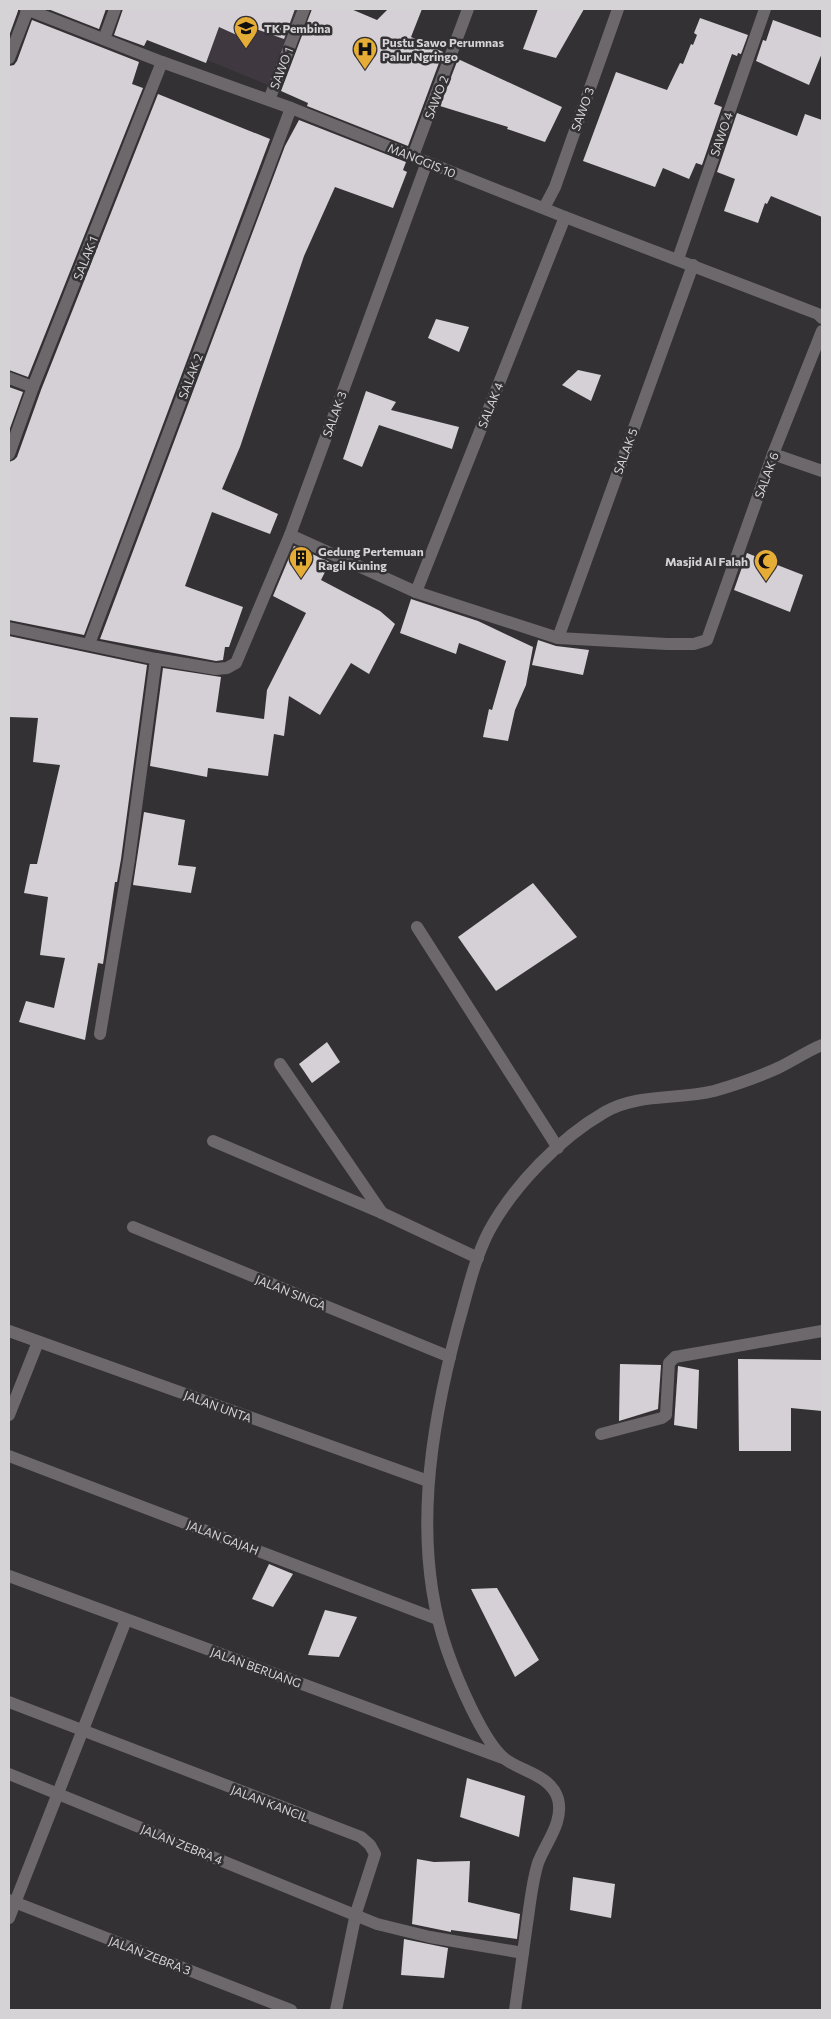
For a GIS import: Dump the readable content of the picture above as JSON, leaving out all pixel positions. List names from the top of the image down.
{
  "streets": {
    "street": [
      "SAWO 1",
      "SAWO 2",
      "SAWO 3",
      "SAWO 4",
      "MANGGIS 10",
      "SALAK 1",
      "SALAK 2",
      "SALAK 4",
      "SALAK 3",
      "SALAK 5",
      "SALAK 6",
      "JALAN SINGA",
      "JALAN UNTA",
      "JALAN GAJAH",
      "JALAN BERUANG",
      "JALAN KANCIL",
      "JALAN ZEBRA 4",
      "JALAN ZEBRA 3"
    ]
  },
  "crossings": [
    ["SAWO 1", "MANGGIS 10"],
    ["SAWO 2", "MANGGIS 10"],
    ["SAWO 3", "MANGGIS 10"],
    ["SAWO 4", "MANGGIS 10"],
    ["MANGGIS 10", "SALAK 1"],
    ["MANGGIS 10", "SALAK 2"],
    ["MANGGIS 10", "SALAK 4"],
    ["MANGGIS 10", "SALAK 3"],
    ["MANGGIS 10", "SALAK 5"],
    ["SALAK 4", "SALAK 6"],
    ["SALAK 3", "SALAK 6"],
    ["SALAK 5", "SALAK 6"],
    ["JALAN BERUANG", "JALAN ZEBRA 4"],
    ["JALAN KANCIL", "JALAN ZEBRA 4"]
  ],
  "places": {
    "school or university": ["TK Pembina"],
    "hospital": ["Pustu Sawo Perumnas Palur Ngringo"],
    "building": ["Gedung Pertemuan Ragil Kuning"],
    "mosque": ["Masjid Al Falah"]
  }
}
